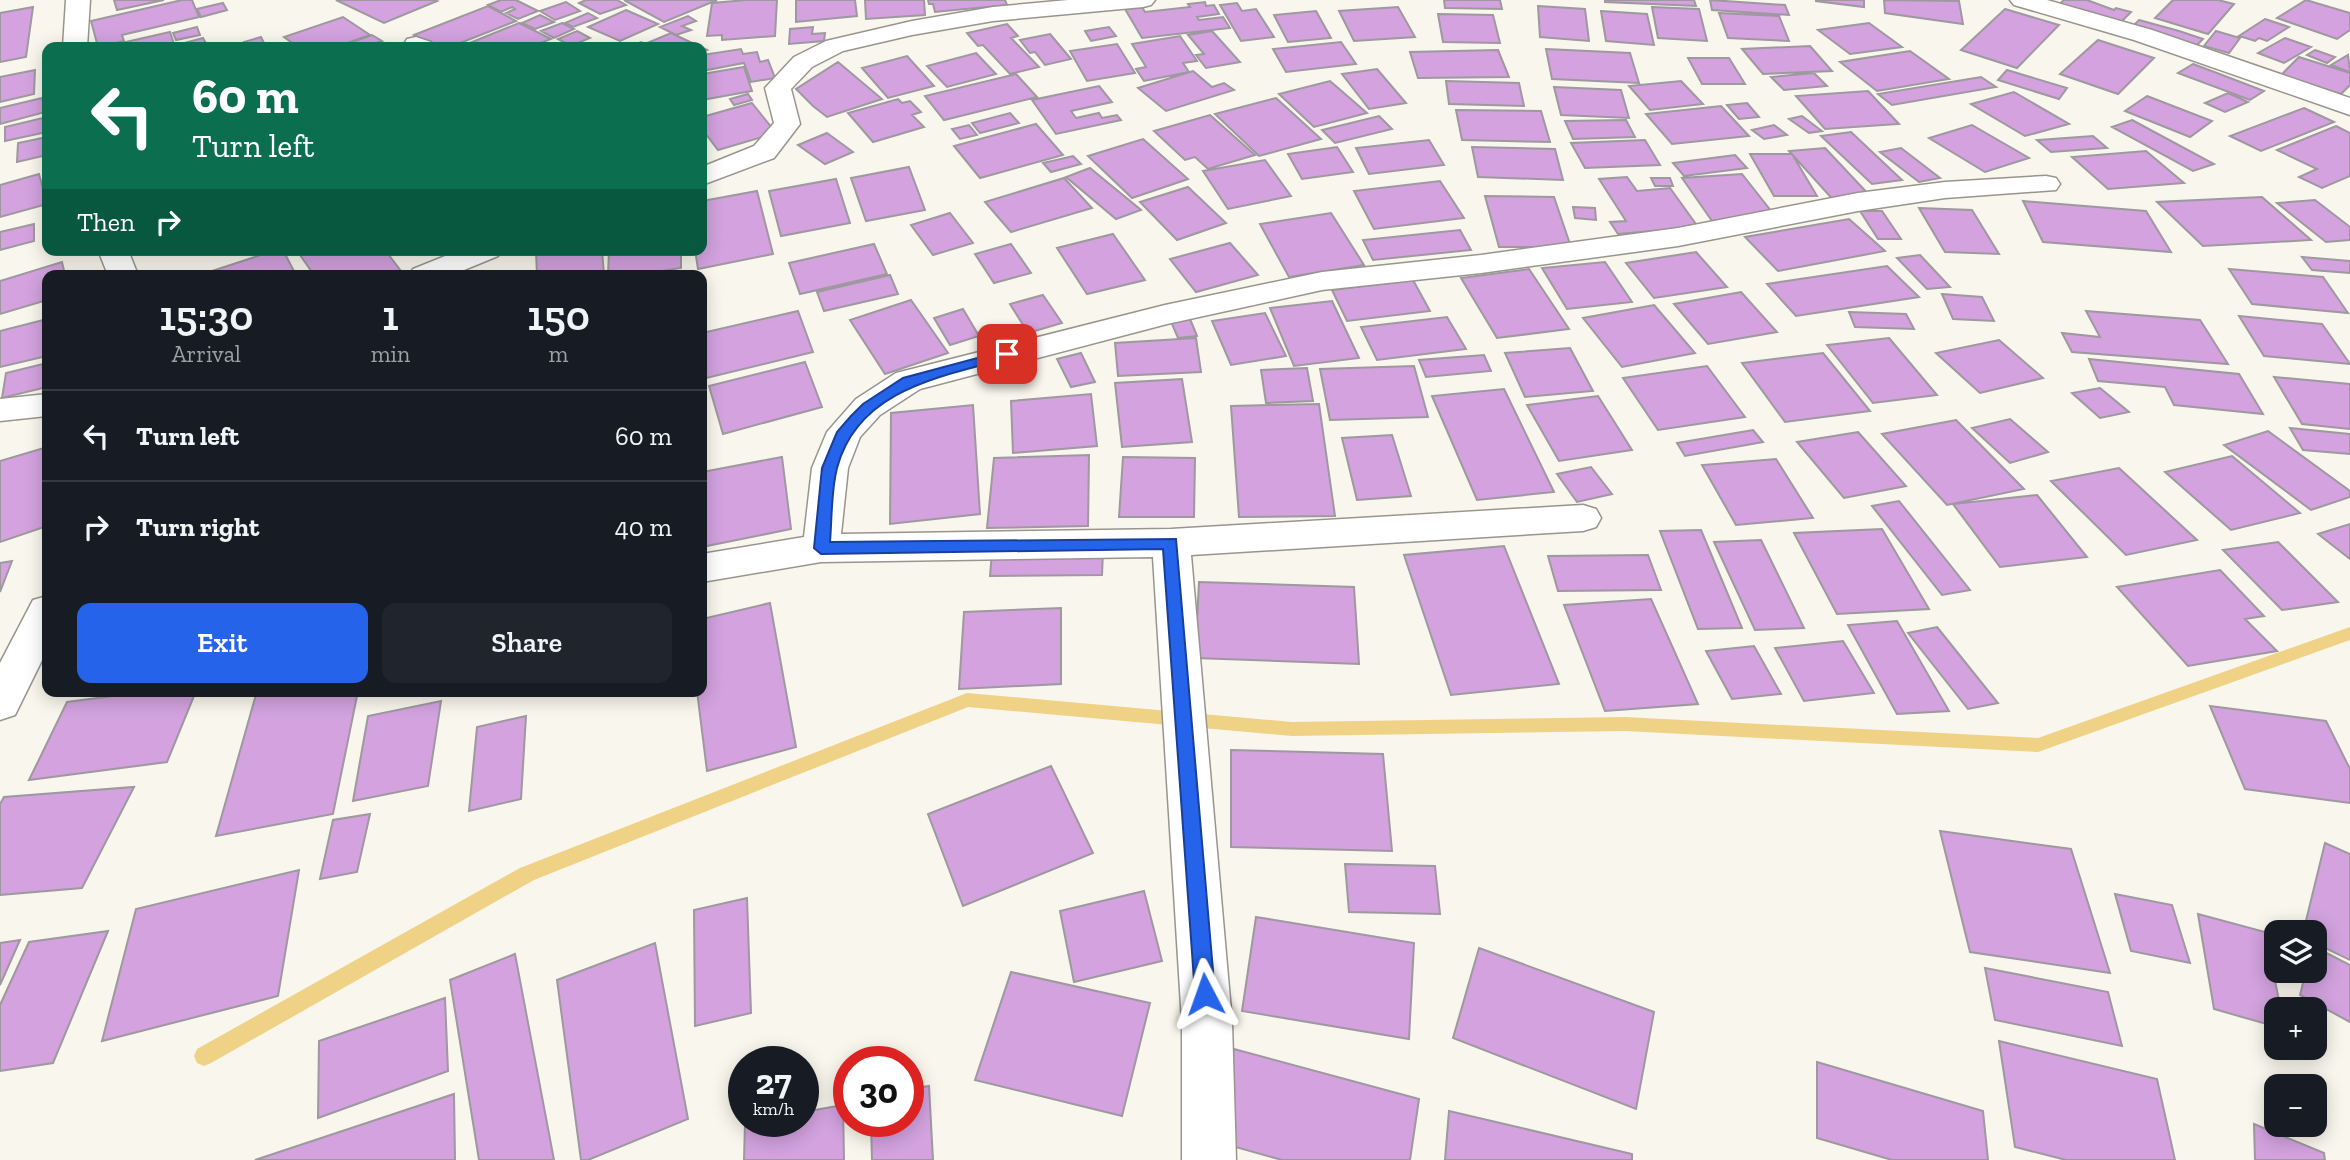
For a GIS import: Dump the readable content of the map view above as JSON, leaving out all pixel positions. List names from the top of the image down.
{
  "page": {
    "turn": ["60 m", "Turn left"],
    "then": "Then",
    "eta": [
      "15:30",
      "Arrival",
      "1",
      "min",
      "150",
      "m"
    ],
    "list": [
      {
        "name": "Turn left",
        "value": "60 m"
      },
      {
        "name": "Turn right",
        "value": "40 m"
      }
    ],
    "buttons": ["Exit", "Share"],
    "map_buttons": ["+", "−"],
    "speed": "27 km/h",
    "limit": "30"
  }
}
